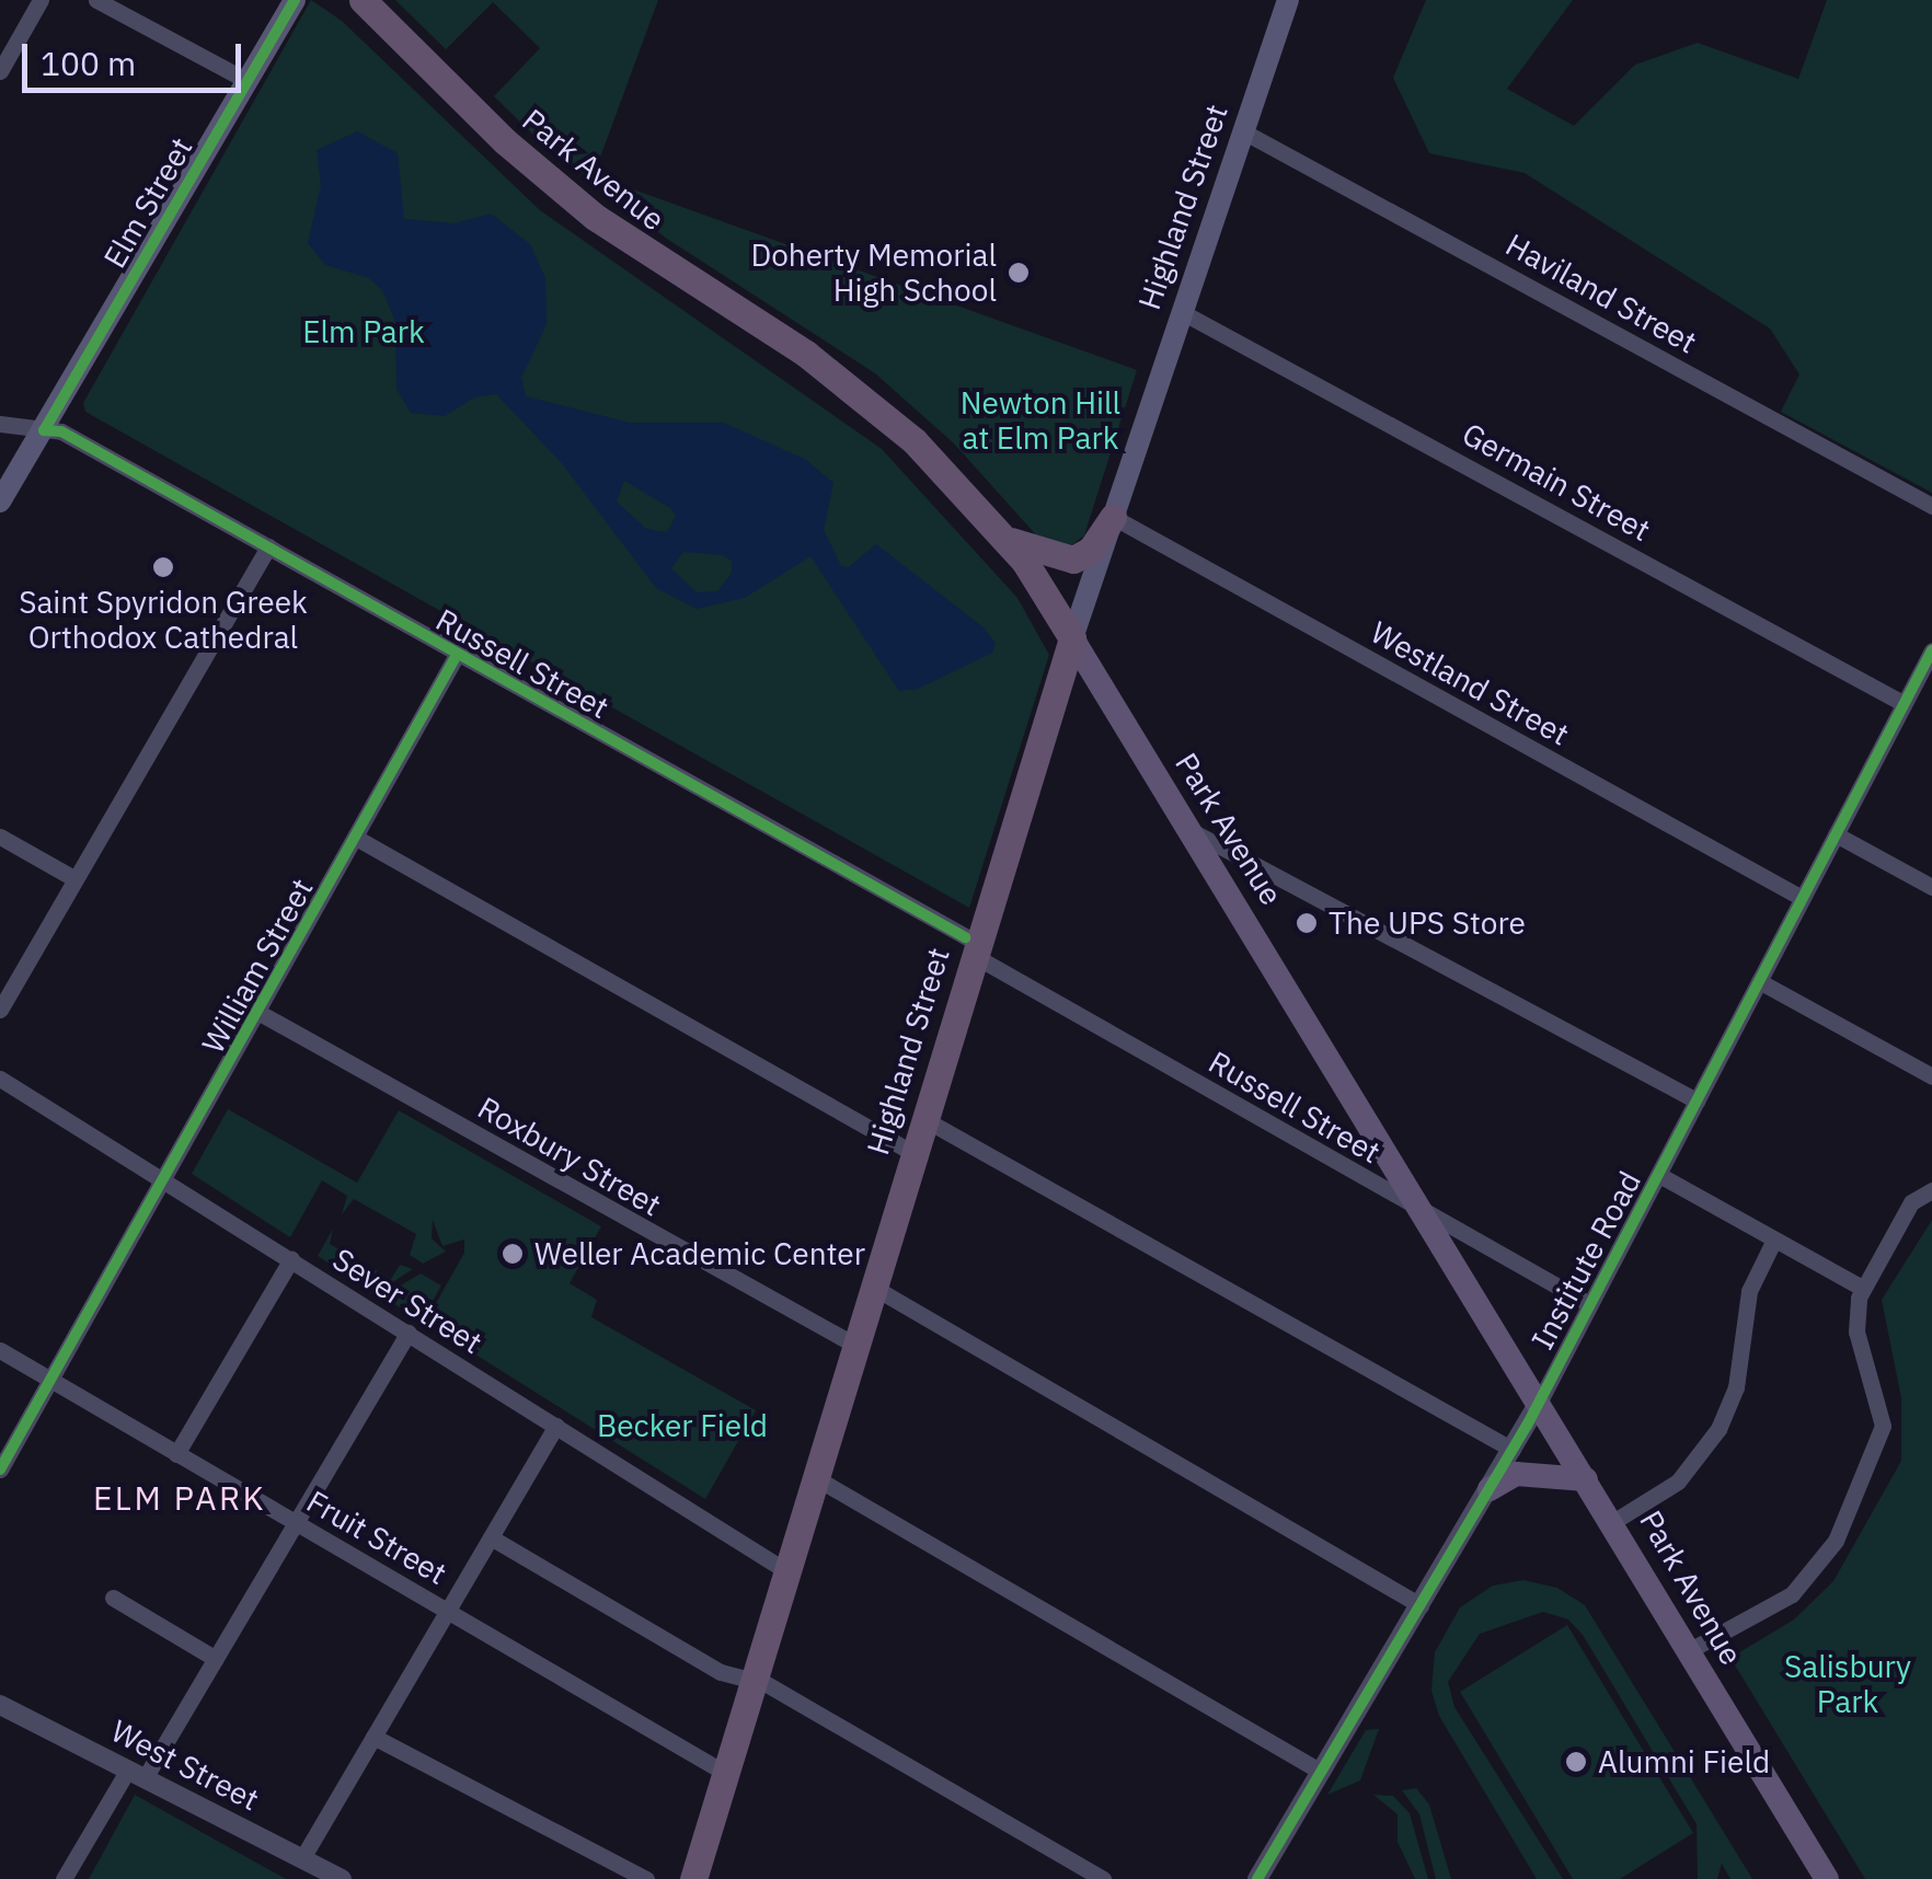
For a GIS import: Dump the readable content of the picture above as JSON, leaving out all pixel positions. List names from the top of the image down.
{
  "streets": {
    "highway": ["Park Avenue", "Highland Street"],
    "main road": ["Elm Street"],
    "street": [
      "Haviland Street",
      "Germain Street",
      "Russell Street",
      "Westland Street",
      "William Street",
      "Roxbury Street",
      "Institute Road",
      "Sever Street",
      "Fruit Street",
      "West Street"
    ]
  },
  "crossings": [
    ["Park Avenue", "Highland Street"],
    ["Park Avenue", "Russell Street"],
    ["Park Avenue", "Institute Road"],
    ["Elm Street", "Russell Street"],
    ["Highland Street", "Haviland Street"],
    ["Highland Street", "Germain Street"],
    ["Highland Street", "Russell Street"],
    ["Highland Street", "Westland Street"],
    ["Highland Street", "Roxbury Street"],
    ["Highland Street", "Sever Street"],
    ["Highland Street", "Fruit Street"],
    ["Germain Street", "Institute Road"],
    ["Russell Street", "William Street"],
    ["Russell Street", "Institute Road"],
    ["Westland Street", "Institute Road"],
    ["William Street", "Roxbury Street"],
    ["William Street", "Sever Street"],
    ["William Street", "Fruit Street"]
  ],
  "districts": ["ELM PARK"],
  "parks": [
    "Elm Park",
    "Newton Hill at Elm Park",
    "Becker Field",
    "Salisbury Park"
  ],
  "places": [
    "Doherty Memorial High School",
    "Saint Spyridon Greek Orthodox Cathedral",
    "The UPS Store",
    "Weller Academic Center",
    "Alumni Field"
  ],
  "scale_bar": "100 m"
}
